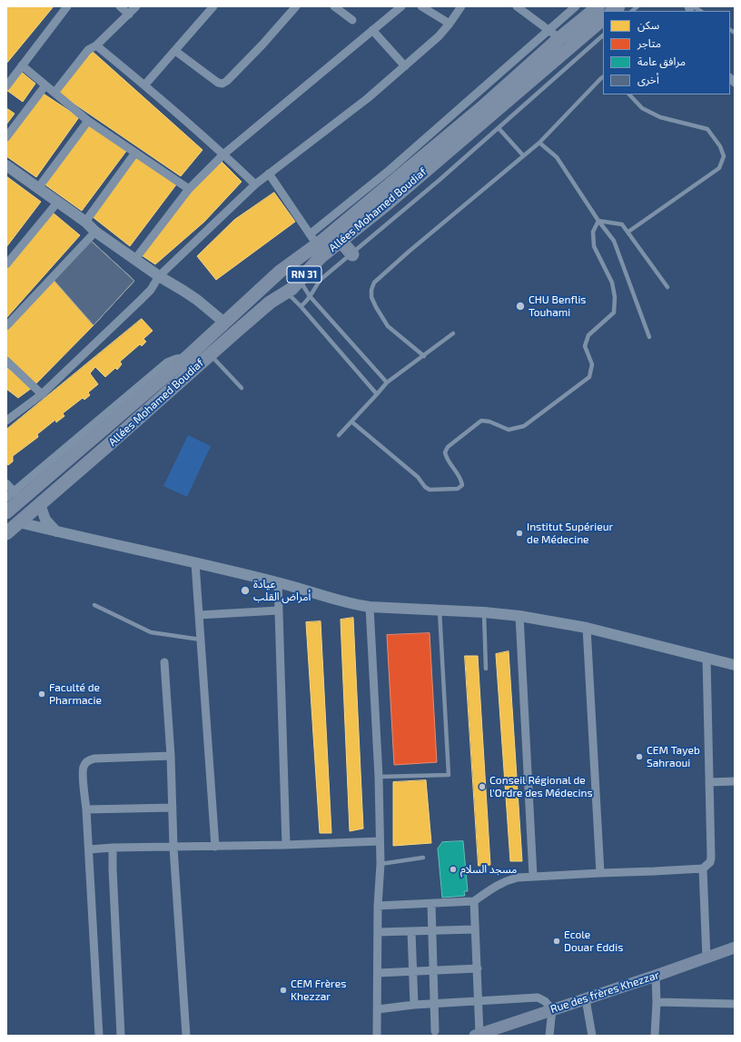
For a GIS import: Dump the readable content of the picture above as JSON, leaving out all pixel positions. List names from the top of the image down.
{
  "streets": {
    "main road": ["Allées Mohamed Boudiaf", "RN 31", "Rue des frères Khezzar"]
  },
  "places": [
    "CHU Benflis Touhami",
    "Institut Supérieur de Médecine",
    "عيادة أمراض القلب",
    "Faculté de Pharmacie",
    "CEM Tayeb Sahraoui",
    "Conseil Régional de l'Ordre des Médecins",
    "مسجد السلام",
    "Ecole Douar Eddis",
    "CEM Frères Khezzar"
  ],
  "legend": [
    "سكن",
    "متاجر",
    "مرافق عامة",
    "أخرى"
  ]
}
